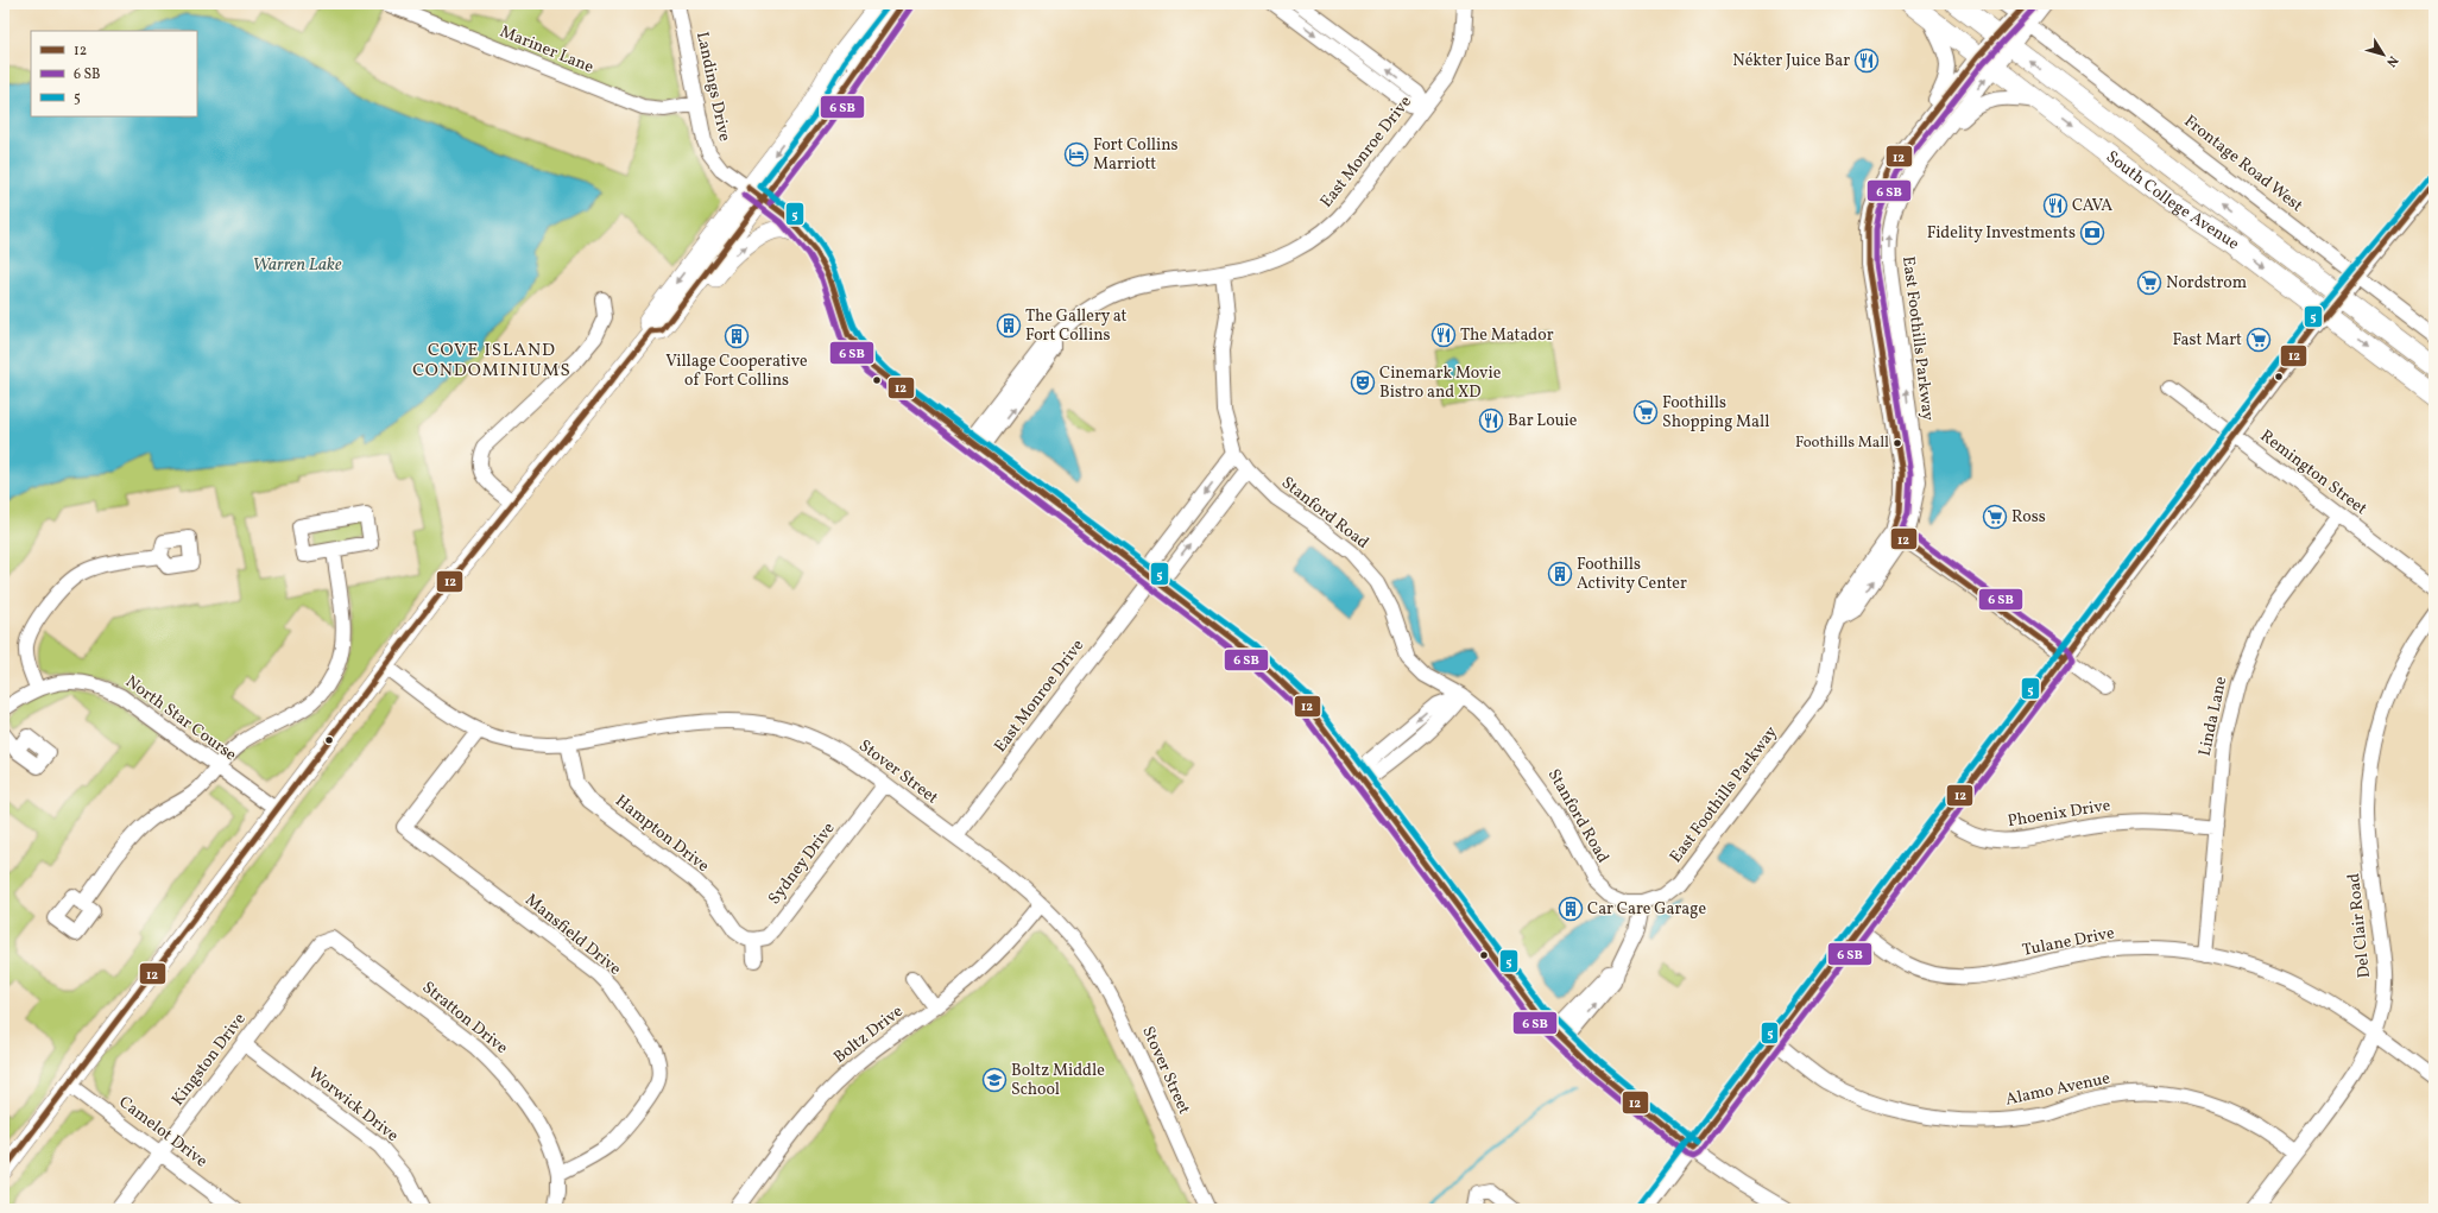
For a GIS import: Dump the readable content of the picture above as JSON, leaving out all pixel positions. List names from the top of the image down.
{
  "streets": {
    "highway": ["South College Avenue"],
    "street": [
      "Mariner Lane",
      "Landings Drive",
      "East Monroe Drive",
      "Frontage Road West",
      "East Foothills Parkway",
      "Remington Street",
      "Stanford Road",
      "Linda Lane",
      "North Star Course",
      "Stover Street",
      "Phoenix Drive",
      "Hampton Drive",
      "Sydney Drive",
      "Del Clair Road",
      "Mansfield Drive",
      "Tulane Drive",
      "Stratton Drive",
      "Boltz Drive",
      "Kingston Drive",
      "Alamo Avenue",
      "Worwick Drive",
      "Camelot Drive"
    ]
  },
  "crossings": [
    ["Mariner Lane", "Landings Drive"],
    ["East Monroe Drive", "Stanford Road"],
    ["East Monroe Drive", "Stover Street"],
    ["South College Avenue", "East Foothills Parkway"],
    ["East Foothills Parkway", "Stanford Road"],
    ["Remington Street", "Linda Lane"],
    ["Linda Lane", "Phoenix Drive"],
    ["Linda Lane", "Tulane Drive"],
    ["Stover Street", "Hampton Drive"],
    ["Stover Street", "Sydney Drive"],
    ["Stover Street", "Mansfield Drive"],
    ["Stover Street", "Boltz Drive"],
    ["Hampton Drive", "Sydney Drive"],
    ["Del Clair Road", "Tulane Drive"],
    ["Del Clair Road", "Alamo Avenue"],
    ["Mansfield Drive", "Stratton Drive"],
    ["Stratton Drive", "Kingston Drive"],
    ["Kingston Drive", "Worwick Drive"],
    ["Kingston Drive", "Camelot Drive"]
  ],
  "districts": ["COVE ISLAND CONDOMINIUMS"],
  "water": ["Warren Lake"],
  "places": {
    "restaurant": [
      "Nékter Juice Bar",
      "CAVA",
      "The Matador",
      "Bar Louie"
    ],
    "hotel": ["Fort Collins Marriott"],
    "bank": ["Fidelity Investments"],
    "supermarket": [
      "Nordstrom",
      "Fast Mart",
      "Foothills Shopping Mall",
      "Ross"
    ],
    "building": [
      "The Gallery at Fort Collins",
      "Village Cooperative of Fort Collins",
      "Foothills Activity Center",
      "Car Care Garage"
    ],
    "theatre": ["Cinemark Movie Bistro and XD"],
    "other": ["Foothills Mall"],
    "school or university": ["Boltz Middle School"]
  },
  "lines": ["transit line 12", "transit line 5"],
  "legend": ["12", "6 SB", "5"],
  "north": "bottom right"
}
